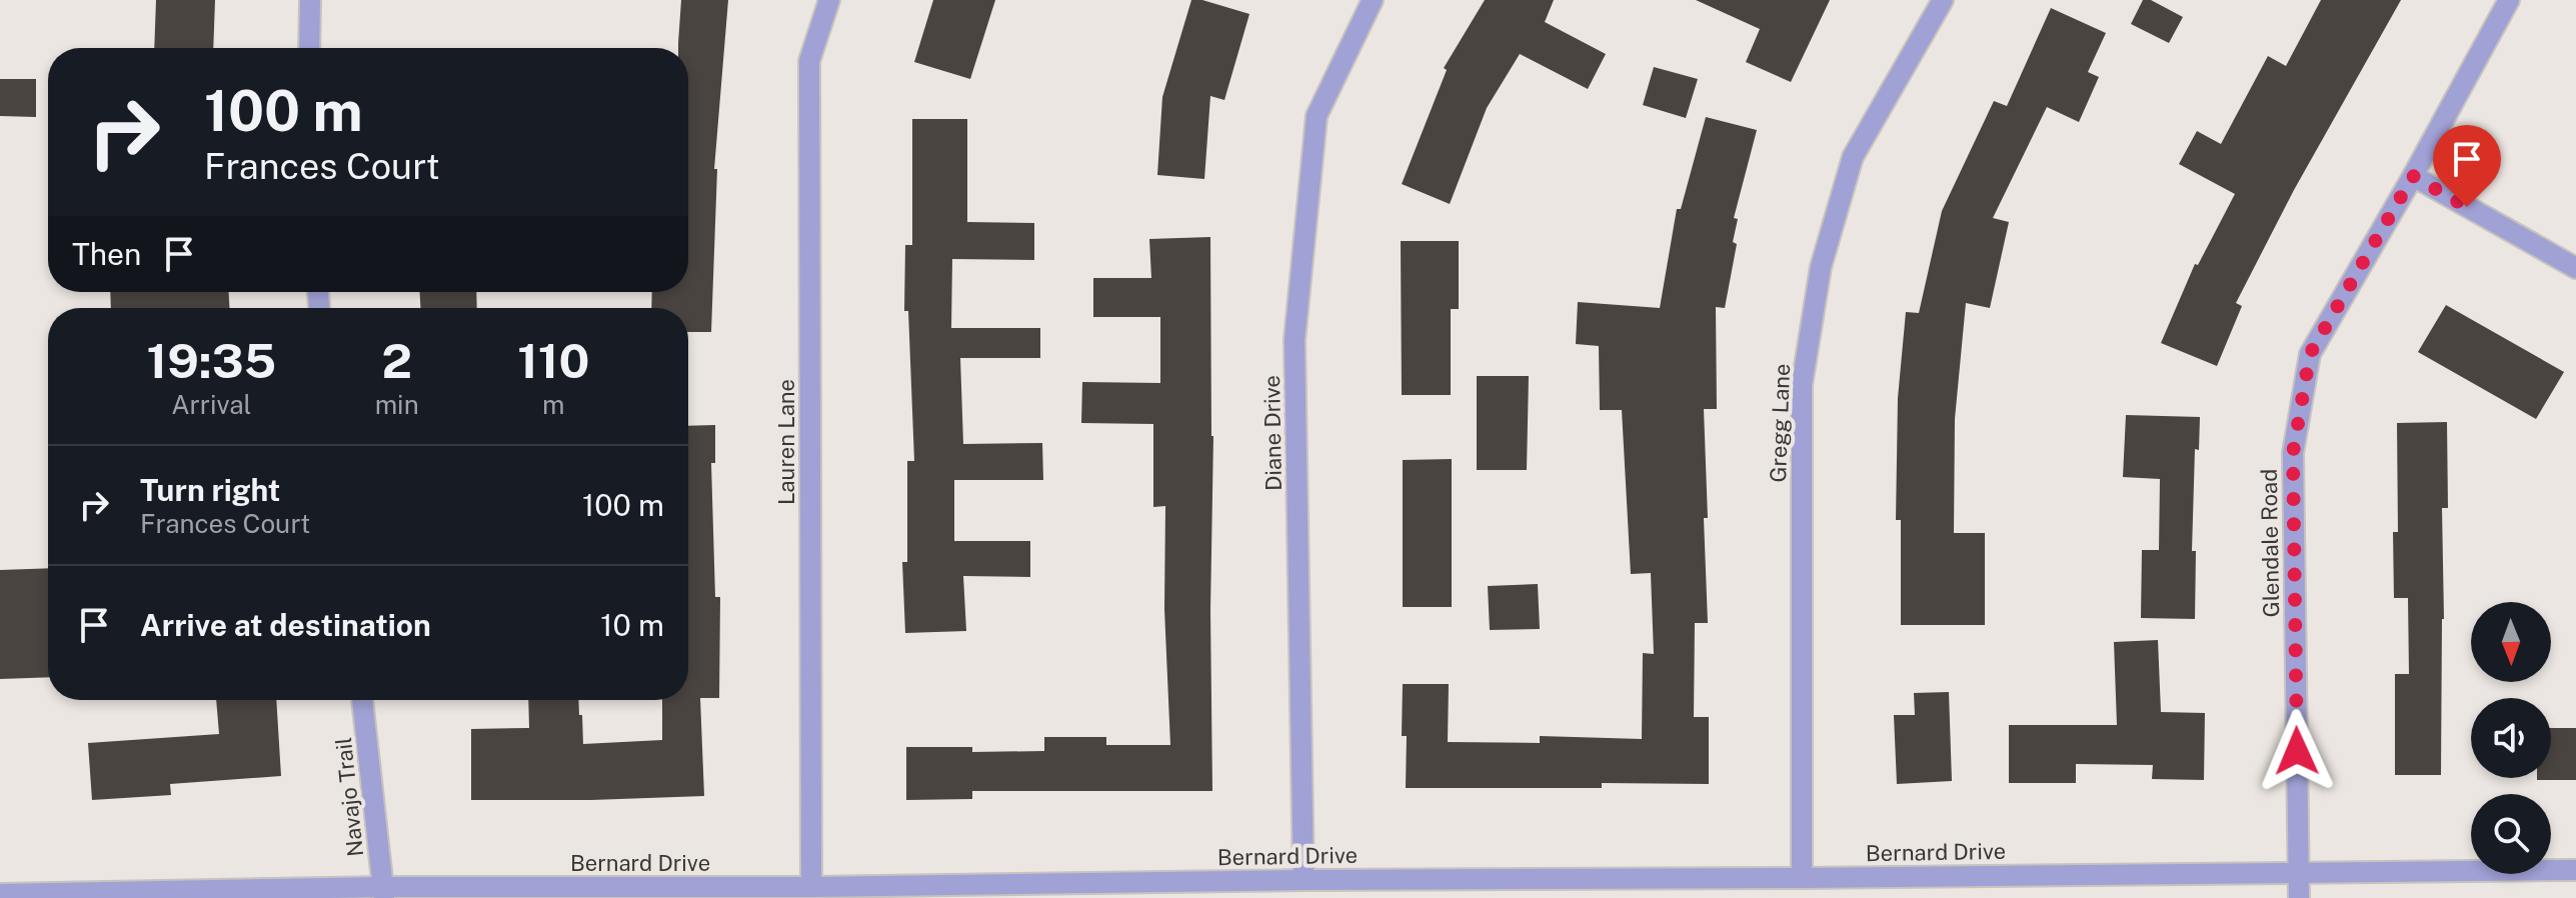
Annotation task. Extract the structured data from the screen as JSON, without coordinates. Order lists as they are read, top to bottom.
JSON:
{
  "streets": {
    "street": [
      "Gregg Lane",
      "Diane Drive",
      "Lauren Lane",
      "Glendale Road",
      "Navajo Trail",
      "Bernard Drive"
    ]
  },
  "crossings": [
    ["Gregg Lane", "Bernard Drive"],
    ["Diane Drive", "Bernard Drive"],
    ["Lauren Lane", "Bernard Drive"],
    ["Glendale Road", "Bernard Drive"],
    ["Navajo Trail", "Bernard Drive"]
  ],
  "north": "bottom",
  "page": {
    "turn": ["100 m", "Frances Court"],
    "then": "Then",
    "eta": [
      "19:35",
      "Arrival",
      "2",
      "min",
      "110",
      "m"
    ],
    "list": [
      {
        "name": "Turn right",
        "note": "Frances Court",
        "value": "100 m"
      },
      {
        "name": "Arrive at destination",
        "value": "10 m"
      }
    ]
  }
}
